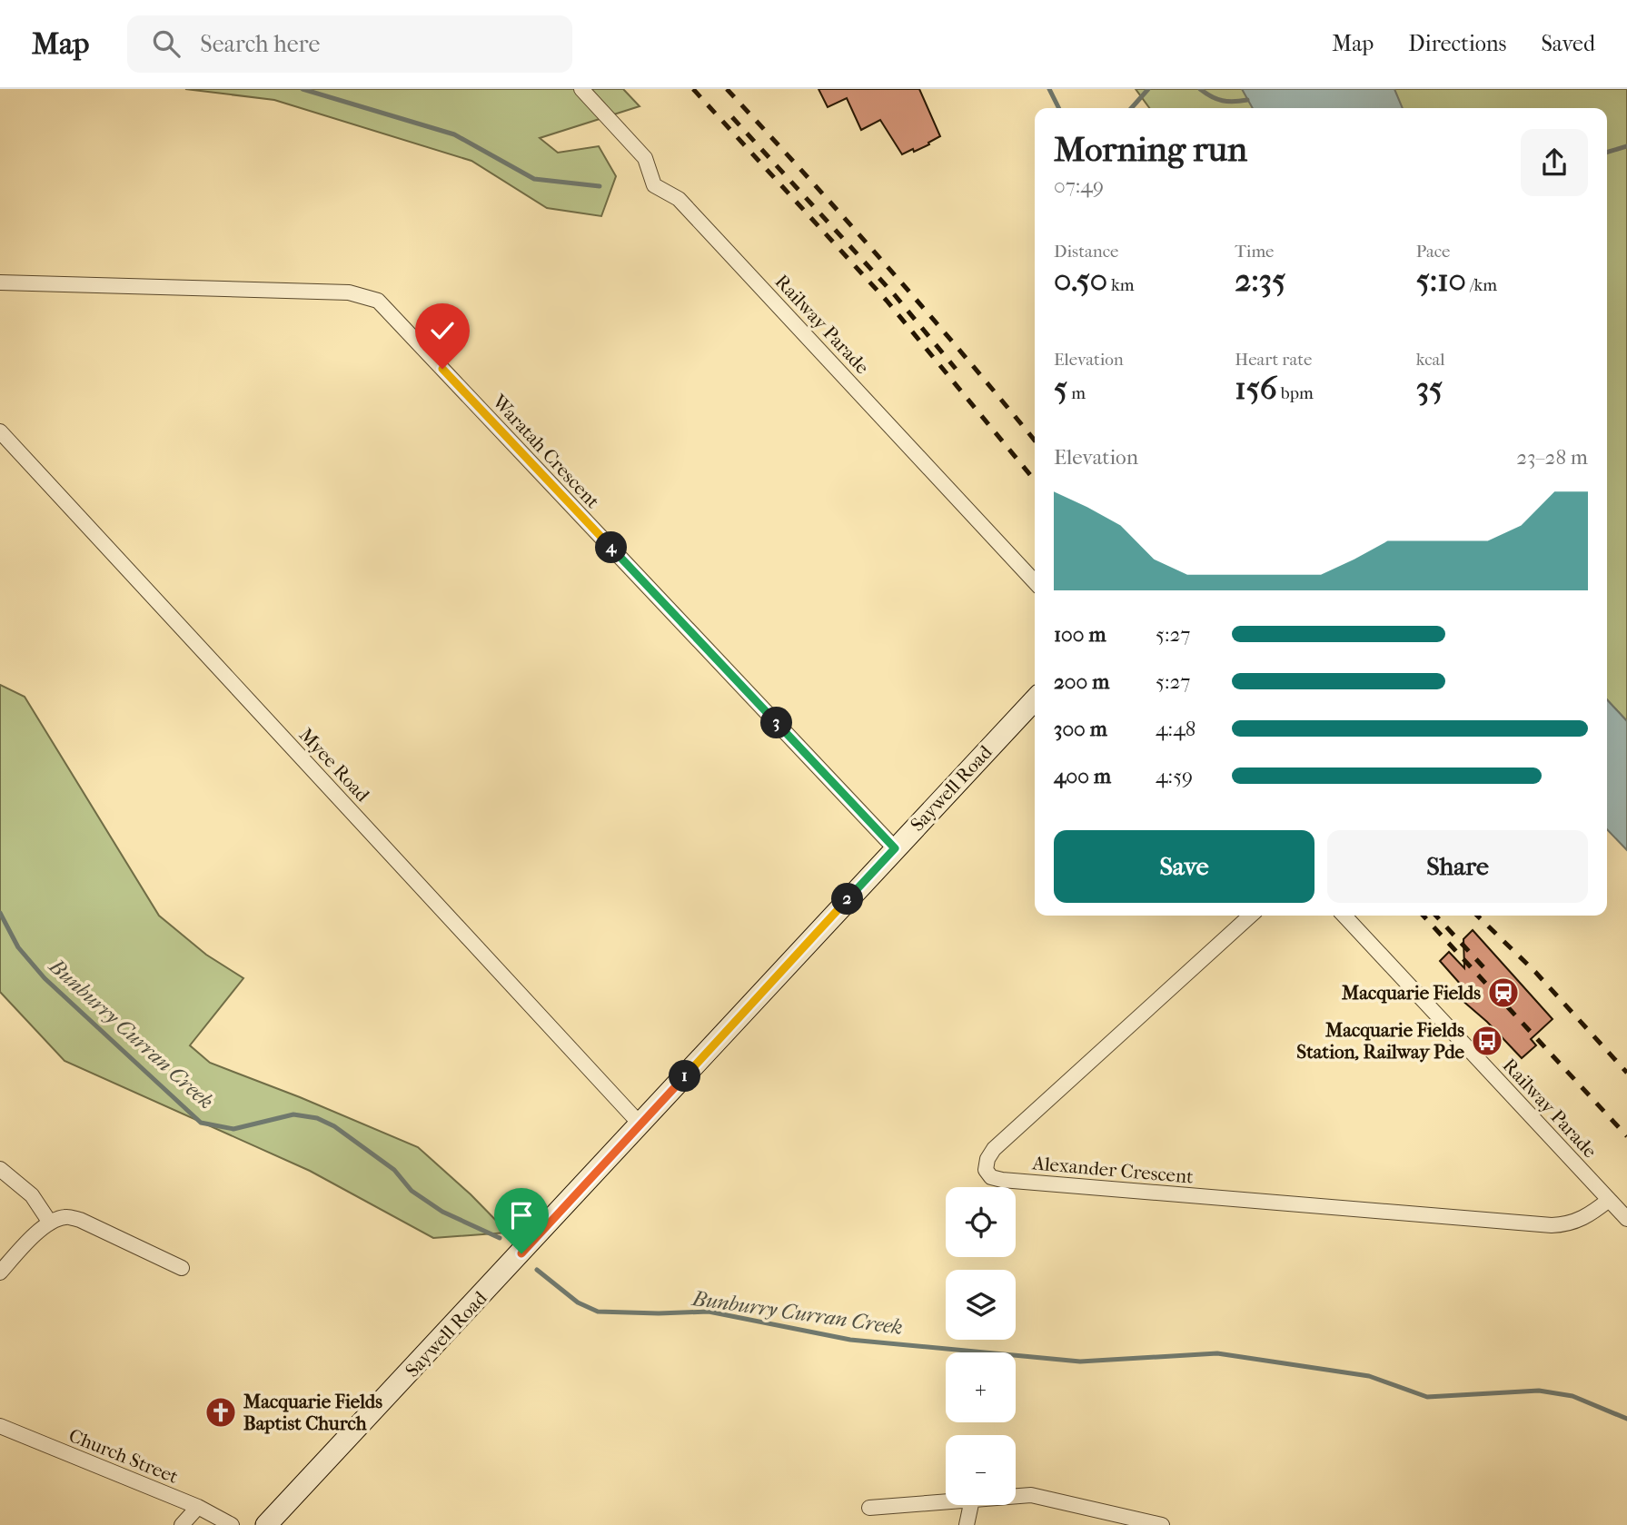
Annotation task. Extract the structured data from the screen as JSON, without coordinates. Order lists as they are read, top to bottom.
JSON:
{
  "streets": {
    "street": [
      "Railway Parade",
      "Waratah Crescent",
      "Myee Road",
      "Saywell Road",
      "Alexander Crescent",
      "Church Street"
    ]
  },
  "crossings": [
    ["Railway Parade", "Alexander Crescent"],
    ["Waratah Crescent", "Saywell Road"],
    ["Myee Road", "Saywell Road"]
  ],
  "water": ["Bunburry Curran Creek"],
  "places": {
    "station": ["Macquarie Fields"],
    "bus stop": ["Macquarie Fields Station, Railway Pde"],
    "church": ["Macquarie Fields Baptist Church"]
  },
  "page": {
    "header": "Map",
    "search": "Search here",
    "nav": ["Map", "Directions", "Saved"],
    "heading": ["Morning run", "07:49"],
    "stats": [
      ["Distance", "0.50 km"],
      ["Time", "2:35"],
      ["Pace", "5:10 /km"],
      ["Elevation", "5 m"],
      ["Heart rate", "156 bpm"],
      ["kcal", "35"]
    ],
    "chart": ["Elevation", "23–28 m"],
    "pins": [
      "4",
      "3",
      "2",
      "1"
    ],
    "list": [
      {
        "name": "100 m",
        "note": "5:27"
      },
      {
        "name": "200 m",
        "note": "5:27"
      },
      {
        "name": "300 m",
        "note": "4:48"
      },
      {
        "name": "400 m",
        "note": "4:59"
      }
    ],
    "buttons": ["Save", "Share"],
    "map_buttons": ["+", "−"]
  }
}
